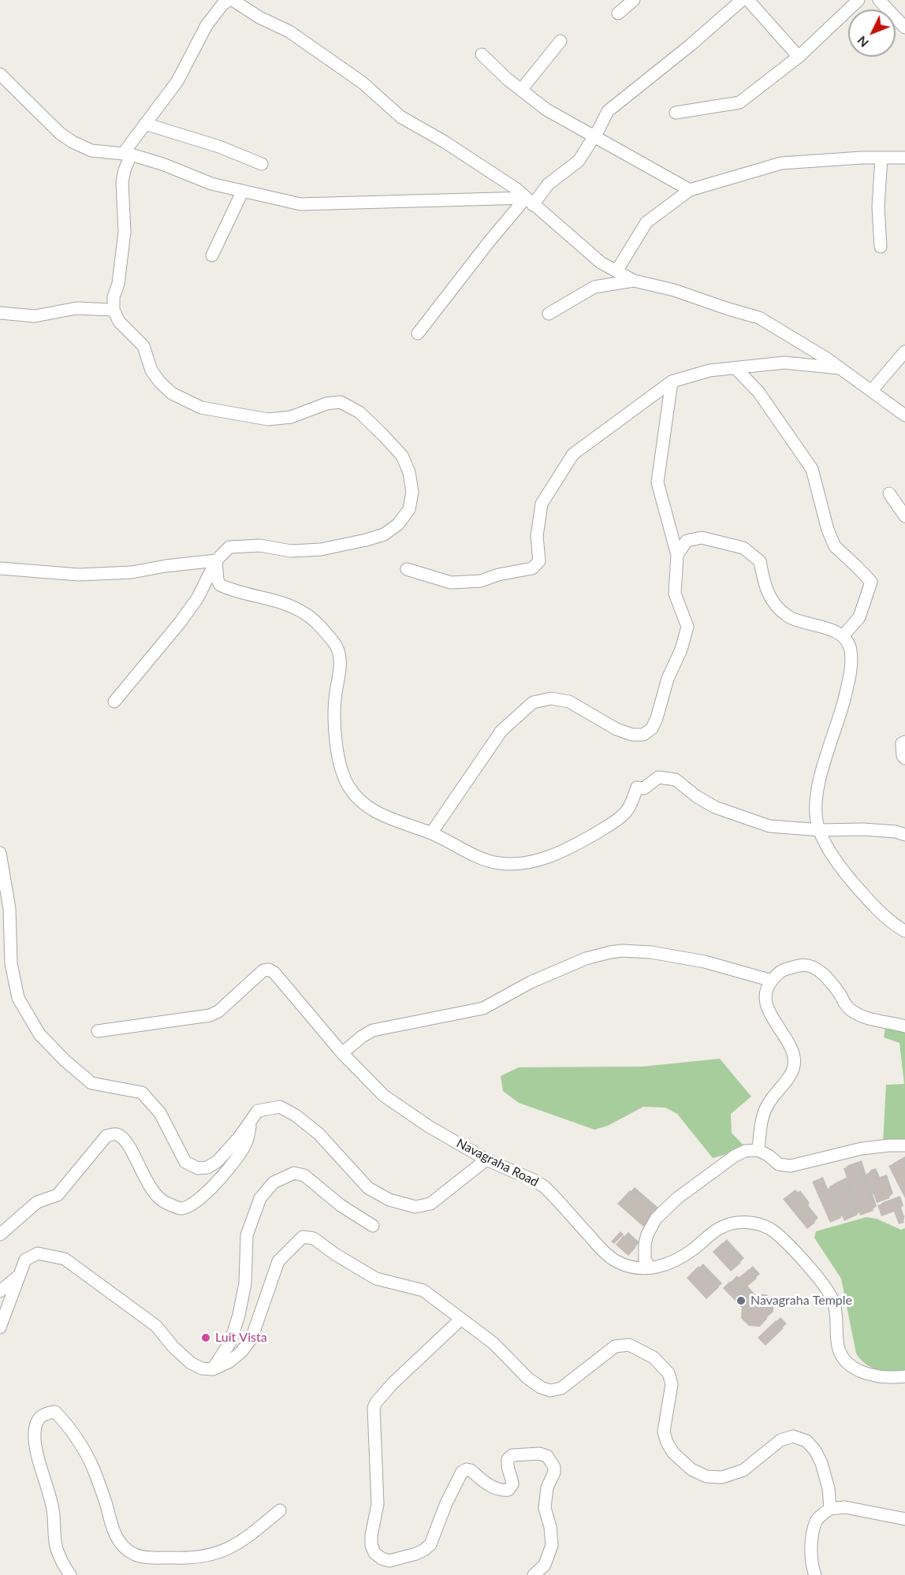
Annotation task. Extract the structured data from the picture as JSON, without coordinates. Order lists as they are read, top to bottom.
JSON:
{
  "streets": {
    "street": ["Navagraha Road"]
  },
  "places": ["Navagraha Temple", "Luit Vista"],
  "north": "bottom left"
}
